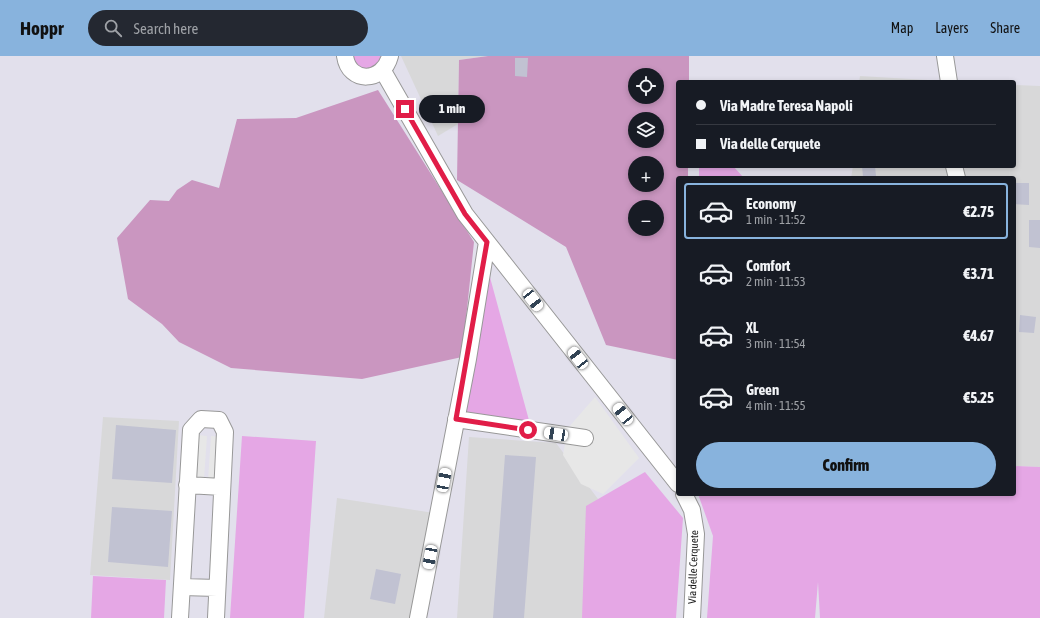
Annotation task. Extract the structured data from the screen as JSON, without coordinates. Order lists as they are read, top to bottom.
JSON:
{
  "streets": {
    "street": ["Via delle Cerquete"]
  },
  "page": {
    "header": "Hoppr",
    "search": "Search here",
    "nav": ["Map", "Layers", "Share"],
    "map_buttons": ["+", "−"],
    "banner": ["Via Madre Teresa Napoli", "Via delle Cerquete"],
    "bubble": "1 min",
    "list": [
      {
        "name": "Economy",
        "note": "1 min · 11:52",
        "value": "€2.75"
      },
      {
        "name": "Comfort",
        "note": "2 min · 11:53",
        "value": "€3.71"
      },
      {
        "name": "XL",
        "note": "3 min · 11:54",
        "value": "€4.67"
      },
      {
        "name": "Green",
        "note": "4 min · 11:55",
        "value": "€5.25"
      }
    ],
    "buttons": "Confirm"
  }
}
